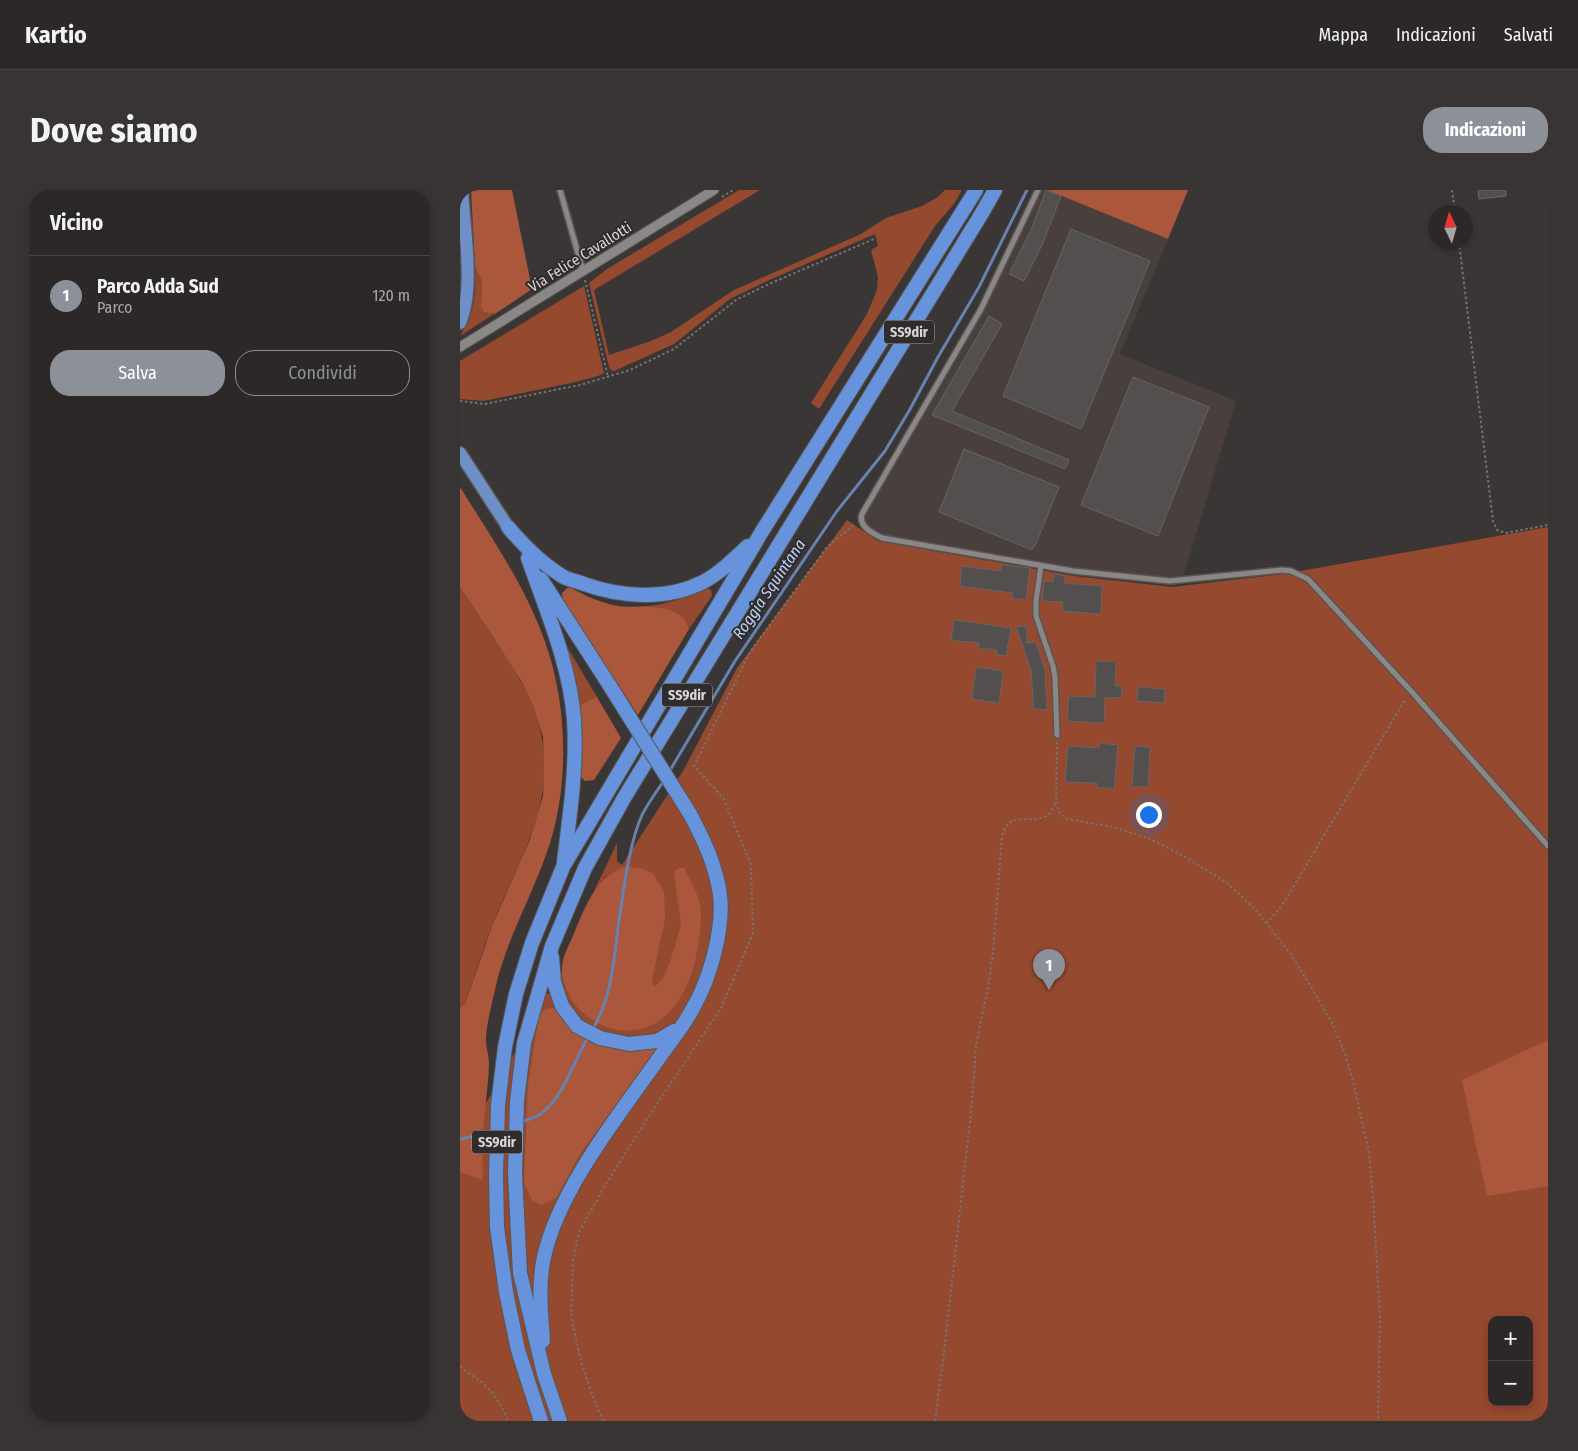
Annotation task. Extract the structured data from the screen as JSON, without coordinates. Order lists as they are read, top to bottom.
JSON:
{
  "streets": {
    "highway": ["SS9dir"],
    "street": ["Via Felice Cavallotti"]
  },
  "water": ["Roggia Squintana"],
  "north": "top",
  "page": {
    "header": "Kartio",
    "nav": ["Mappa", "Indicazioni", "Salvati"],
    "buttons": [
      "Indicazioni",
      ["Salva", "Condividi"]
    ],
    "title": "Dove siamo",
    "heading": "Vicino",
    "list": [
      {
        "mark": "1",
        "name": "Parco Adda Sud",
        "note": "Parco",
        "value": "120 m"
      }
    ],
    "pins": "1",
    "map_buttons": ["+", "−"]
  }
}
